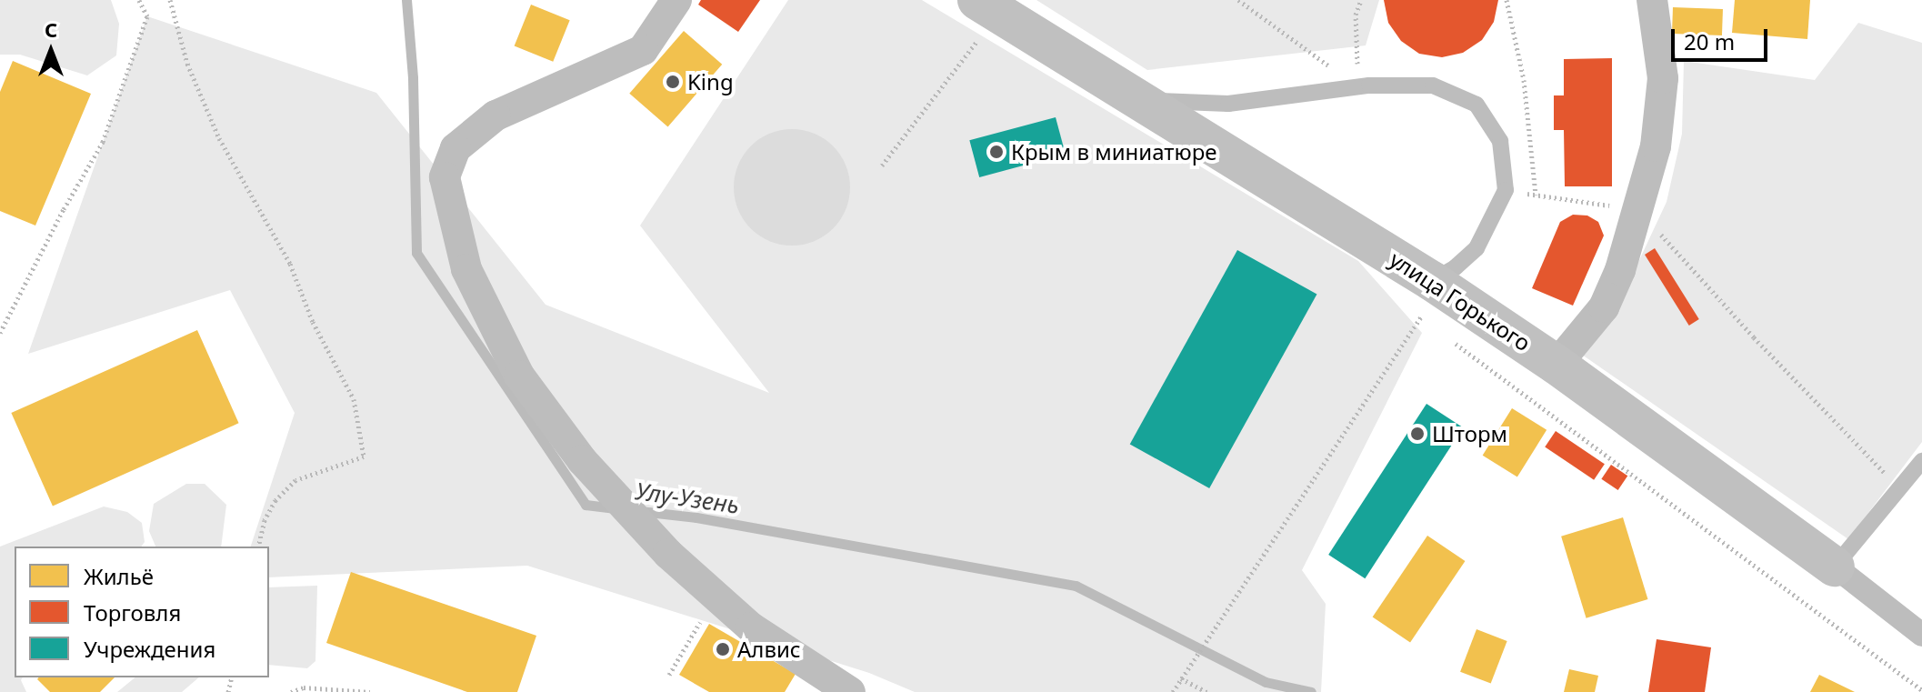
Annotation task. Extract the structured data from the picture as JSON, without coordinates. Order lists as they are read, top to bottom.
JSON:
{
  "streets": {
    "main road": ["улица Горького"]
  },
  "water": ["Улу-Узень"],
  "places": [
    "King",
    "Крым в миниатюре",
    "Шторм",
    "Алвис"
  ],
  "legend": ["Жильё", "Торговля", "Учреждения"],
  "scale_bar": "20 m",
  "north": "top"
}
